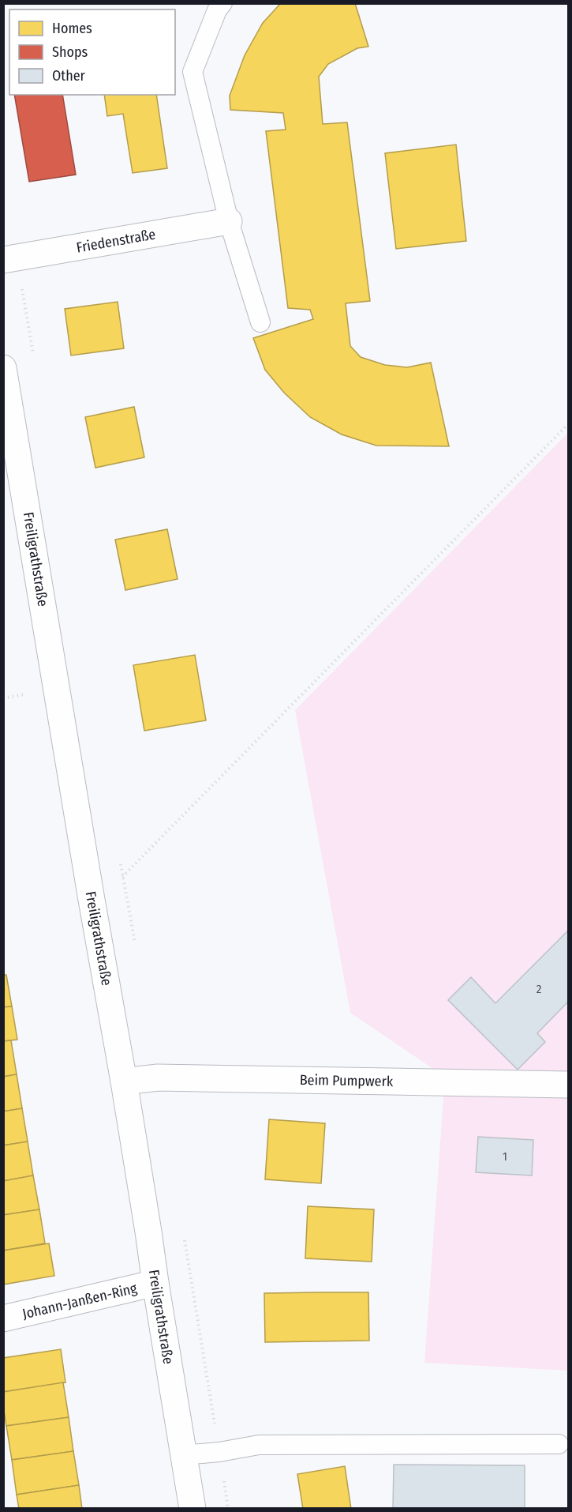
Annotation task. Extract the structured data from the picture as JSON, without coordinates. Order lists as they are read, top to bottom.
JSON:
{
  "streets": {
    "street": [
      "Friedenstraße",
      "Freiligrathstraße",
      "Beim Pumpwerk",
      "Johann-Janßen-Ring"
    ]
  },
  "crossings": [
    ["Freiligrathstraße", "Beim Pumpwerk"],
    ["Freiligrathstraße", "Johann-Janßen-Ring"]
  ],
  "house_numbers": ["2", "1"],
  "legend": ["Homes", "Shops", "Other"]
}
